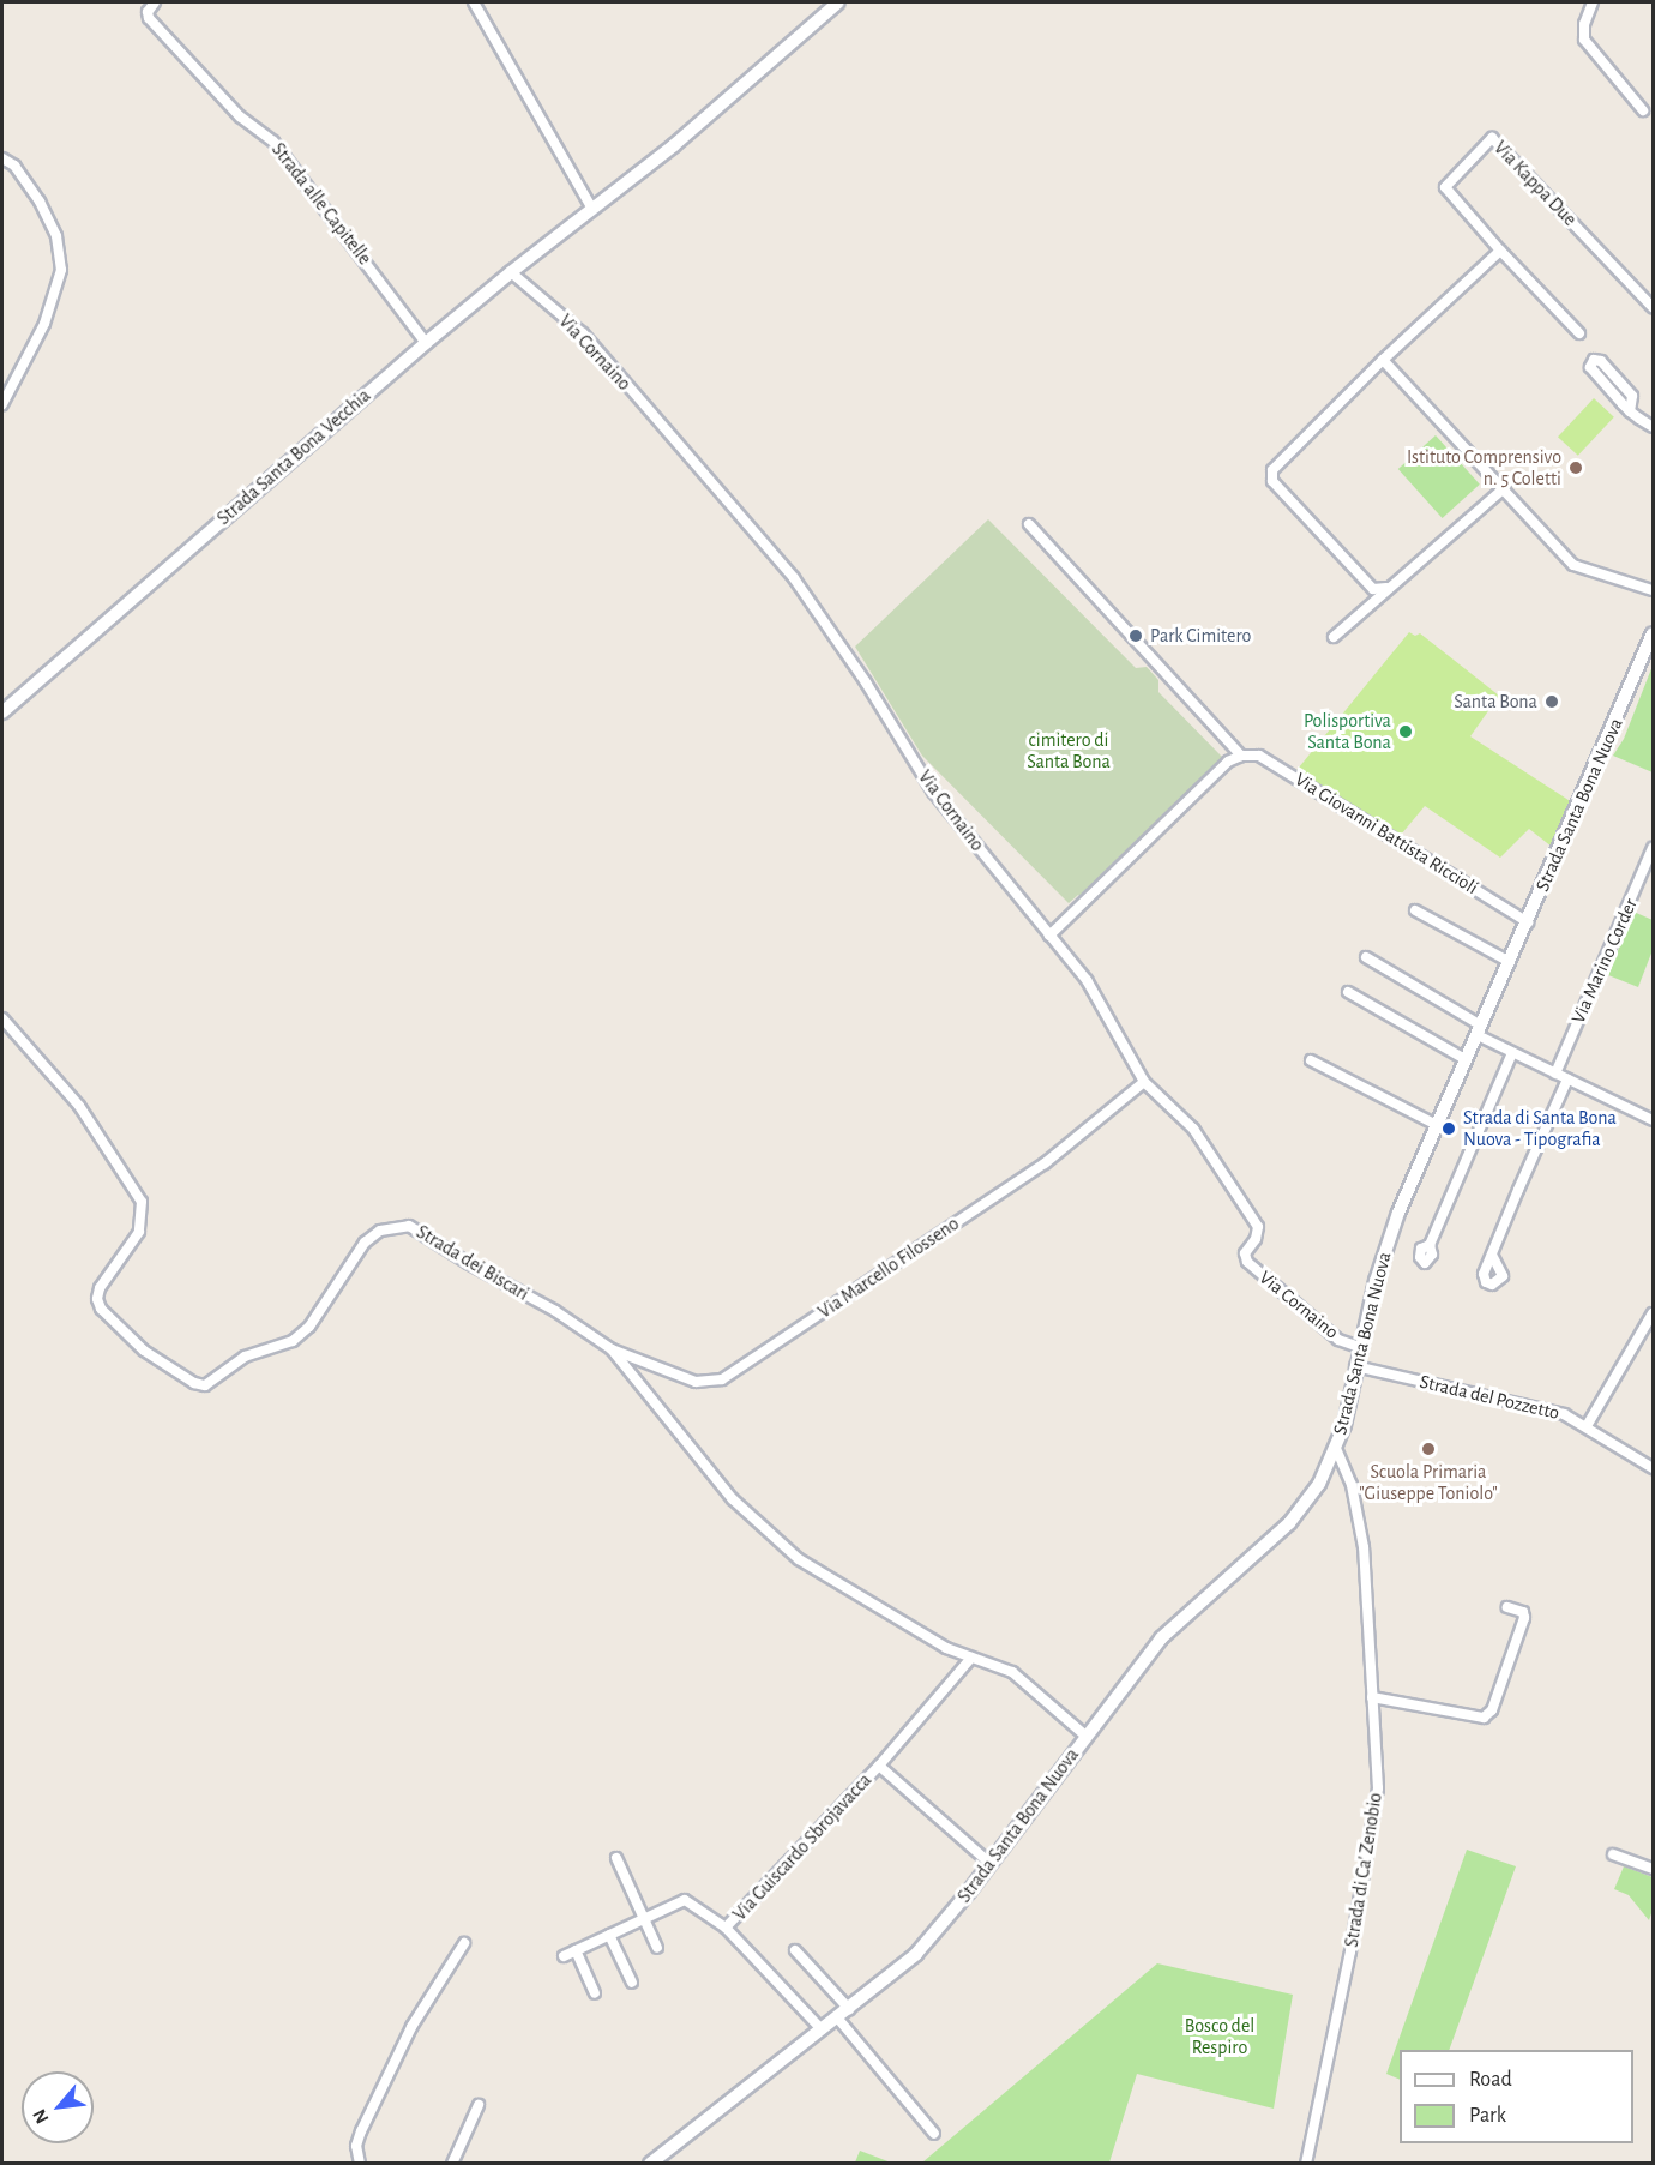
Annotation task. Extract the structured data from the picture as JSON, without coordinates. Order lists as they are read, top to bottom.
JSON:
{
  "streets": {
    "street": [
      "Via Kappa Due",
      "Strada alle Capitelle",
      "Via Cornaino",
      "Strada Santa Bona Vecchia",
      "Strada Santa Bona Nuova",
      "Via Giovanni Battista Riccioli",
      "Via Marino Corder",
      "Strada dei Biscari",
      "Via Marcello Filosseno",
      "Strada del Pozzetto",
      "Via Guiscardo Sbrojavacca",
      "Strada di Ca' Zenobio"
    ]
  },
  "crossings": [
    ["Strada alle Capitelle", "Strada Santa Bona Vecchia"],
    ["Via Cornaino", "Strada Santa Bona Vecchia"],
    ["Via Cornaino", "Strada Santa Bona Nuova"],
    ["Via Cornaino", "Via Marcello Filosseno"],
    ["Strada Santa Bona Nuova", "Via Giovanni Battista Riccioli"],
    ["Strada Santa Bona Nuova", "Strada dei Biscari"],
    ["Strada Santa Bona Nuova", "Strada del Pozzetto"],
    ["Strada Santa Bona Nuova", "Via Guiscardo Sbrojavacca"],
    ["Strada Santa Bona Nuova", "Strada di Ca' Zenobio"],
    ["Strada dei Biscari", "Via Marcello Filosseno"],
    ["Strada dei Biscari", "Via Guiscardo Sbrojavacca"]
  ],
  "parks": ["cimitero di Santa Bona", "Bosco del Respiro"],
  "places": [
    "Istituto Comprensivo n. 5 Coletti",
    "Park Cimitero",
    "Santa Bona",
    "Polisportiva Santa Bona",
    "Strada di Santa Bona Nuova - Tipografia",
    "Scuola Primaria \"Giuseppe Toniolo\""
  ],
  "legend": ["Road", "Park"],
  "north": "bottom left"
}
